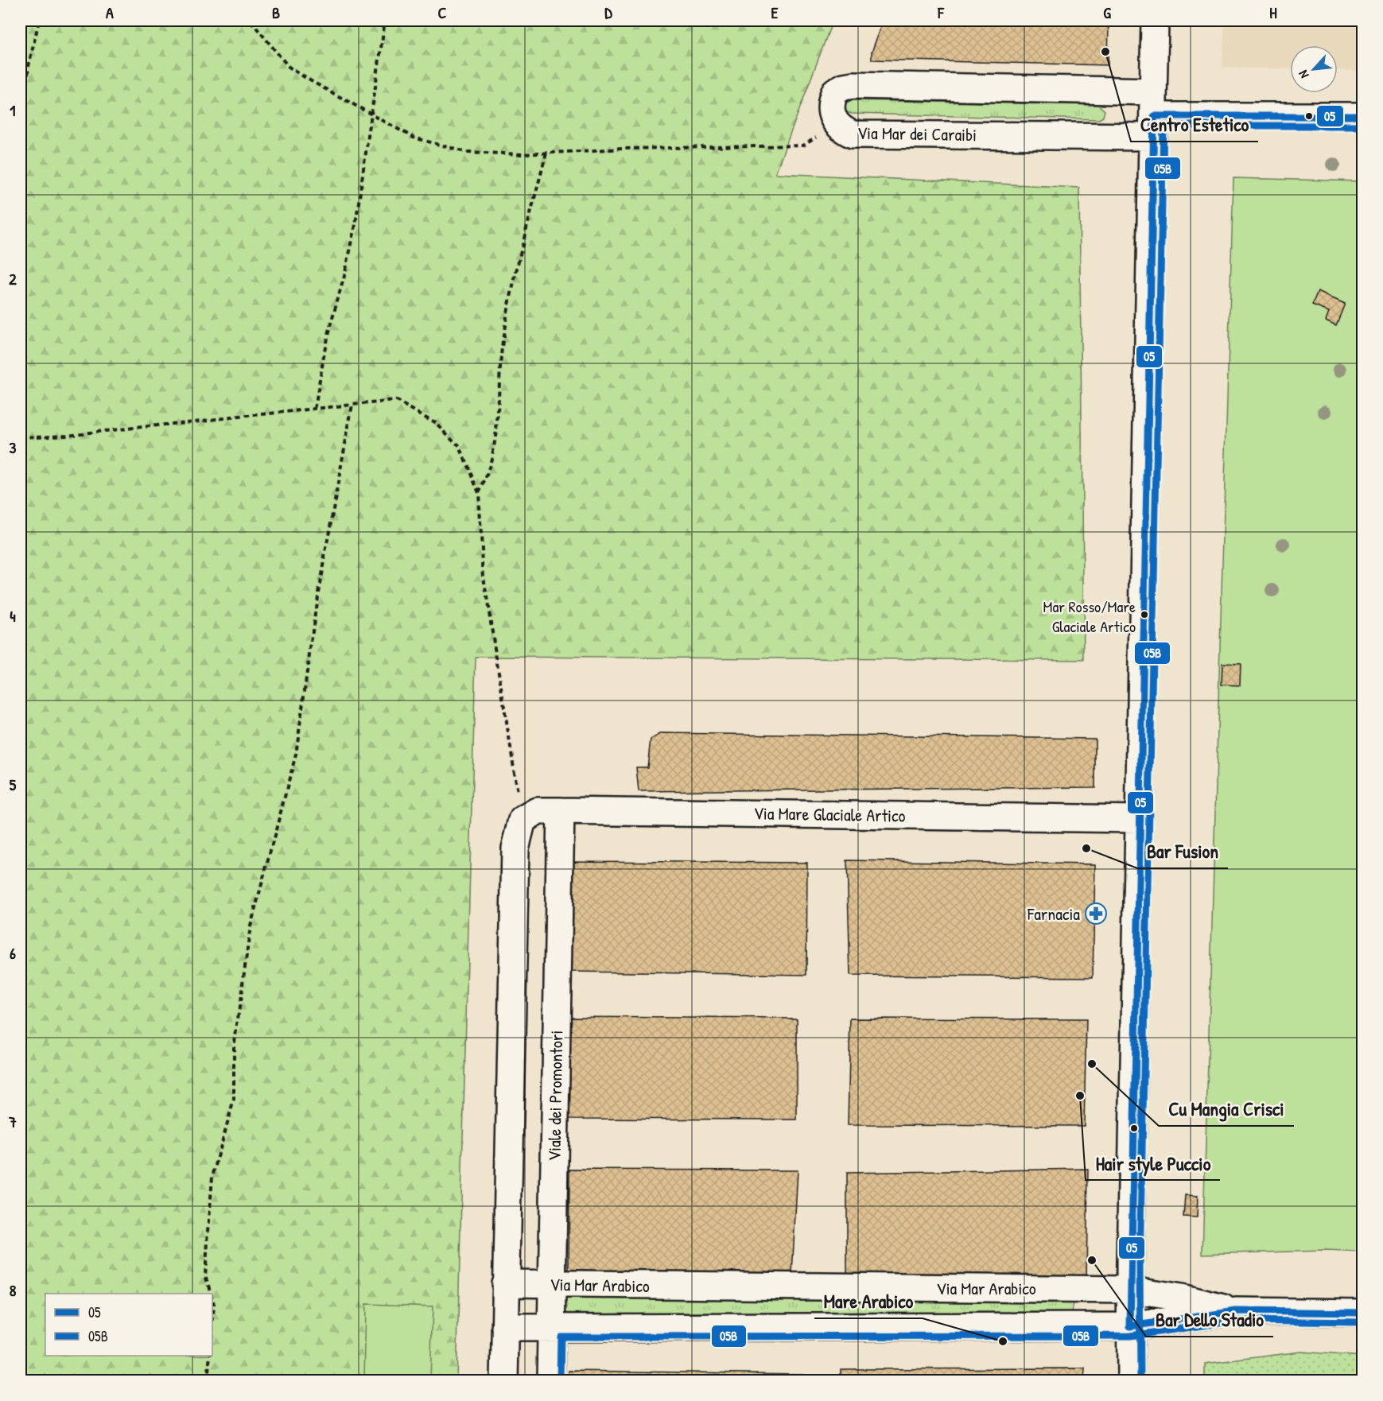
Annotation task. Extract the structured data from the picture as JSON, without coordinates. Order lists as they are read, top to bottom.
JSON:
{
  "streets": {
    "street": [
      "Via Mar dei Caraibi",
      "Via Mare Glaciale Artico",
      "Viale dei Promontori",
      "Via Mar Arabico"
    ]
  },
  "crossings": [
    ["Via Mare Glaciale Artico", "Viale dei Promontori"],
    ["Viale dei Promontori", "Via Mar Arabico"]
  ],
  "places": {
    "other": [
      "Centro Estetico",
      "Mar Rosso/Mare Glaciale Artico",
      "Bar Fusion",
      "Cu Mangia Crisci",
      "Hair style Puccio",
      "Bar Dello Stadio",
      "Mare Arabico"
    ],
    "pharmacy": ["Farnacia"]
  },
  "lines": ["transit line 05", "transit line 05B"],
  "legend": ["05", "05B"],
  "north": "bottom left",
  "grid": {
    "columns": [
      "A",
      "B",
      "C",
      "D",
      "E",
      "F",
      "G",
      "H"
    ],
    "rows": [
      "1",
      "2",
      "3",
      "4",
      "5",
      "6",
      "7",
      "8"
    ]
  }
}
